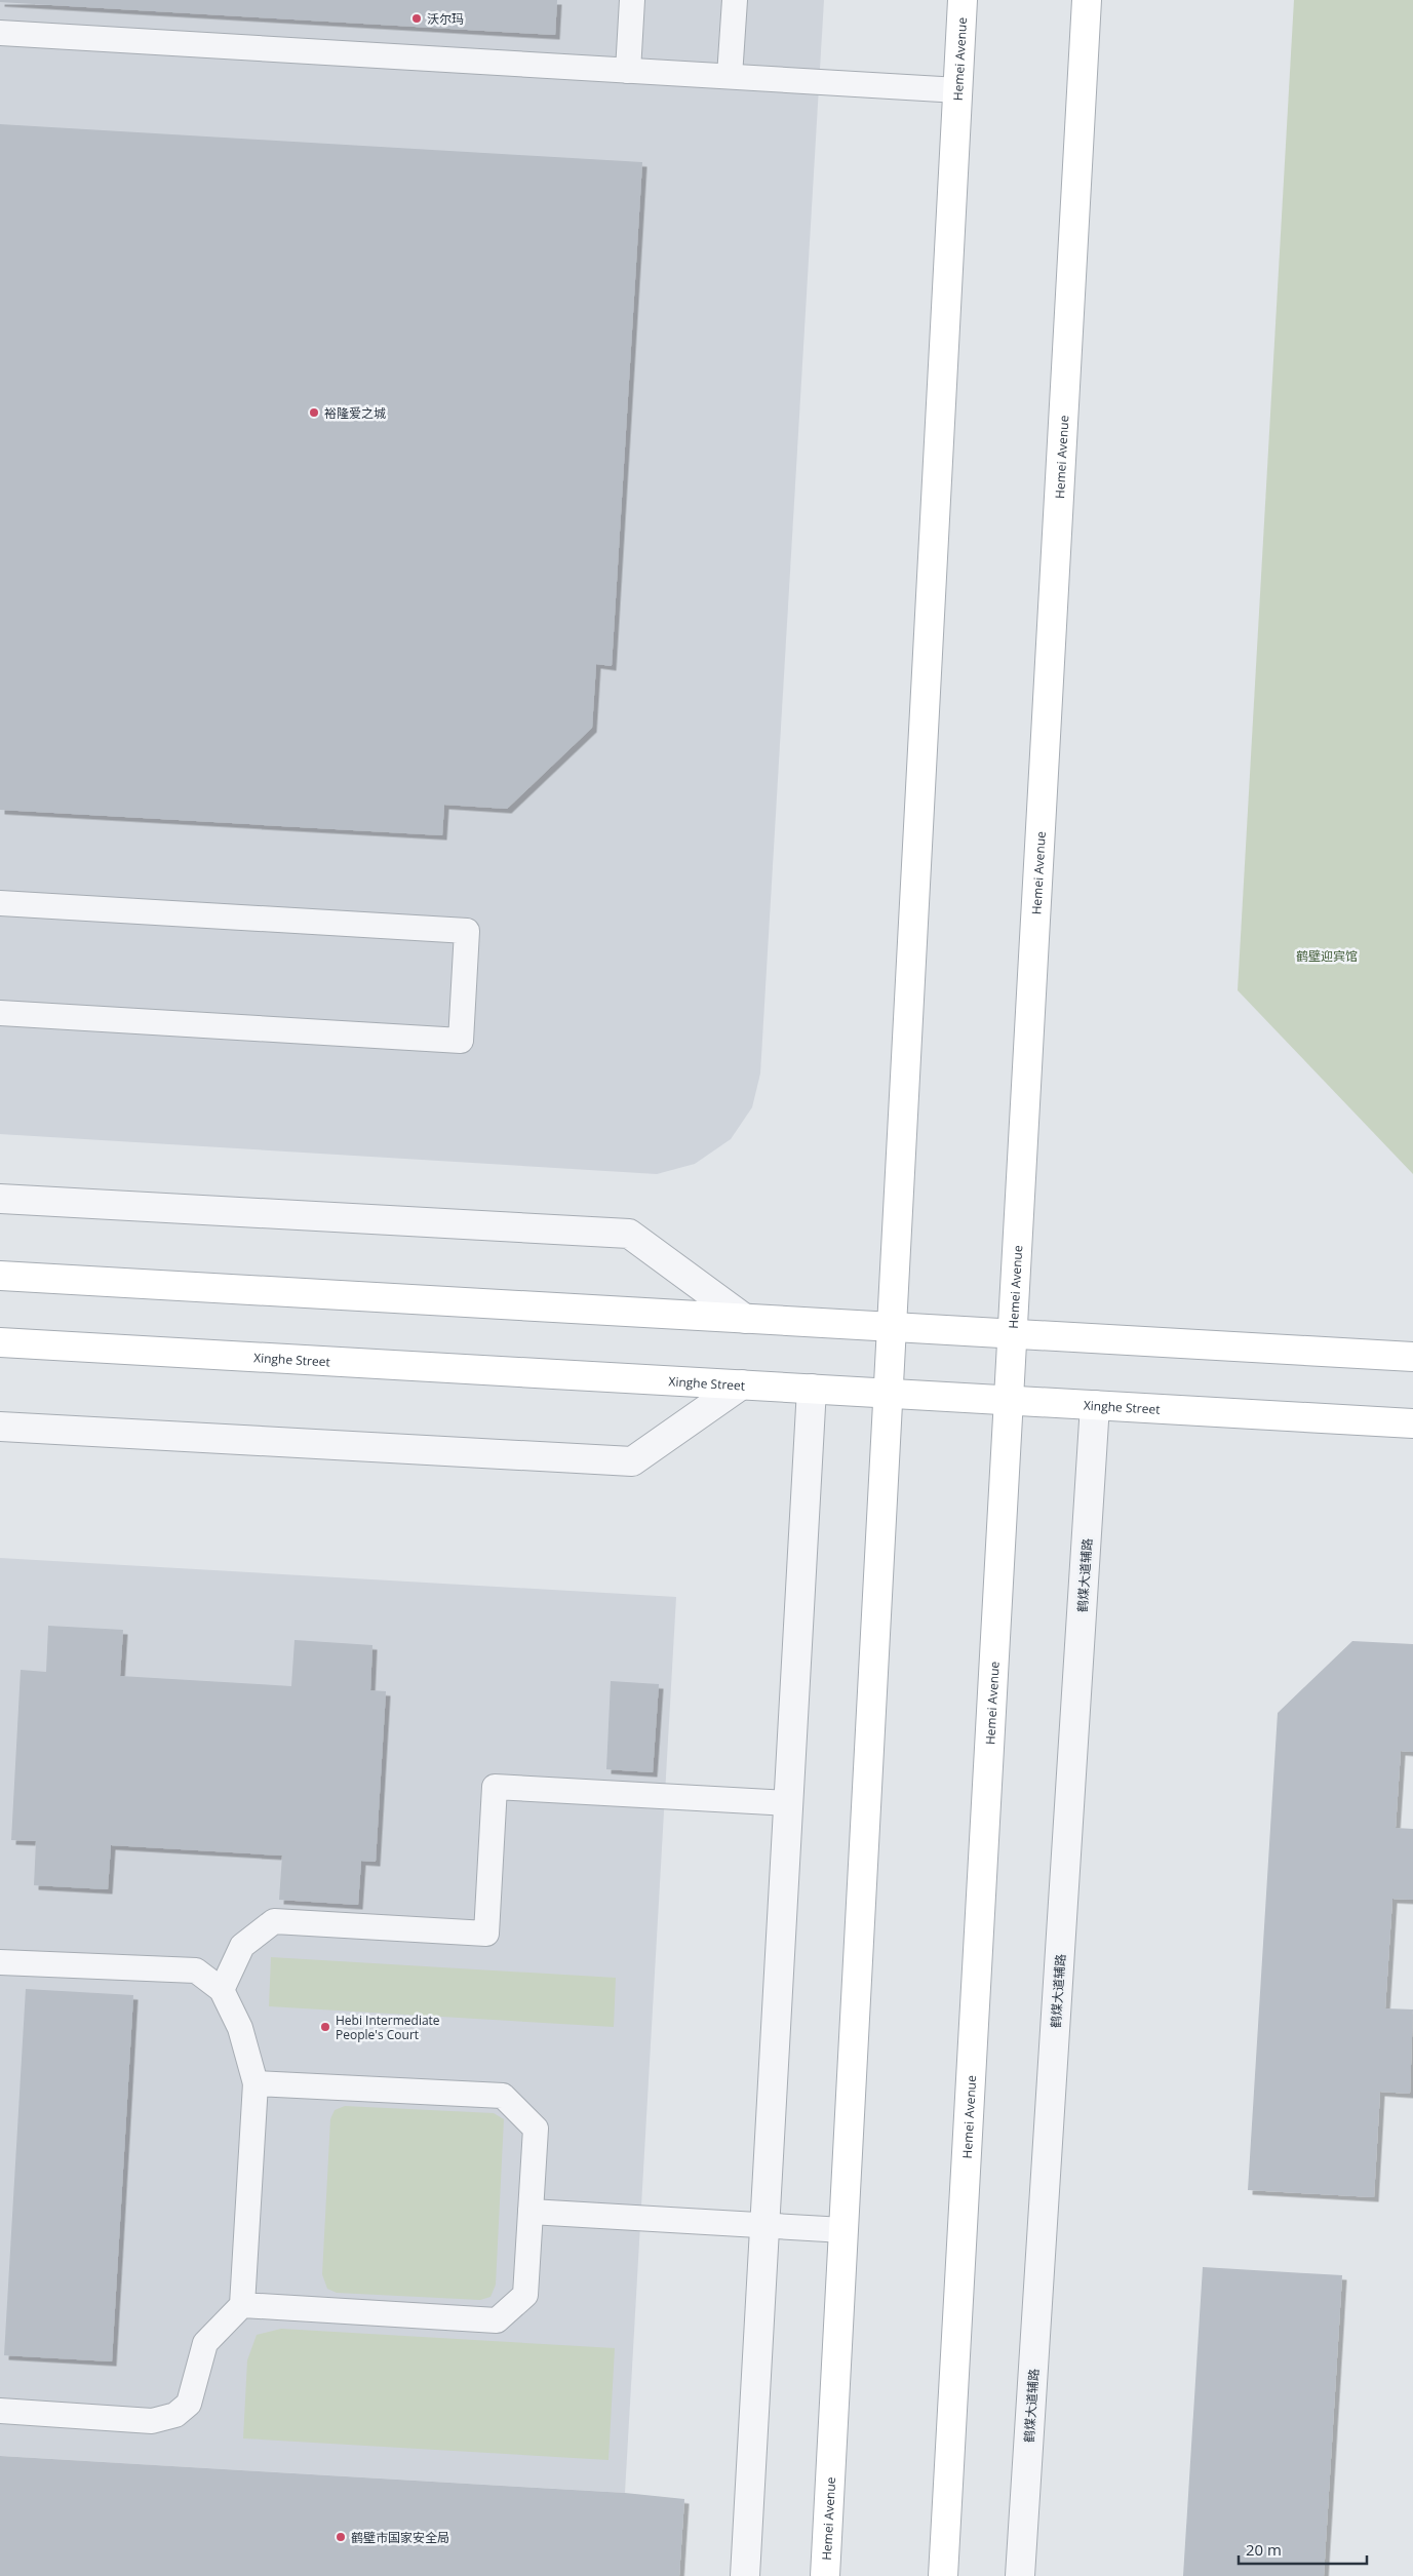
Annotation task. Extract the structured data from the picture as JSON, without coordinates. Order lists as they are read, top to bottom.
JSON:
{
  "streets": {
    "main road": ["Hemei Avenue", "Xinghe Street"],
    "street": ["鹤煤大道辅路"]
  },
  "crossings": [
    ["Hemei Avenue", "Xinghe Street"],
    ["Xinghe Street", "鹤煤大道辅路"]
  ],
  "parks": ["鹤壁迎宾馆"],
  "places": [
    "沃尔玛",
    "裕隆爱之城",
    "Hebi Intermediate People's Court",
    "鹤壁市国家安全局"
  ],
  "scale_bar": "20 m"
}
